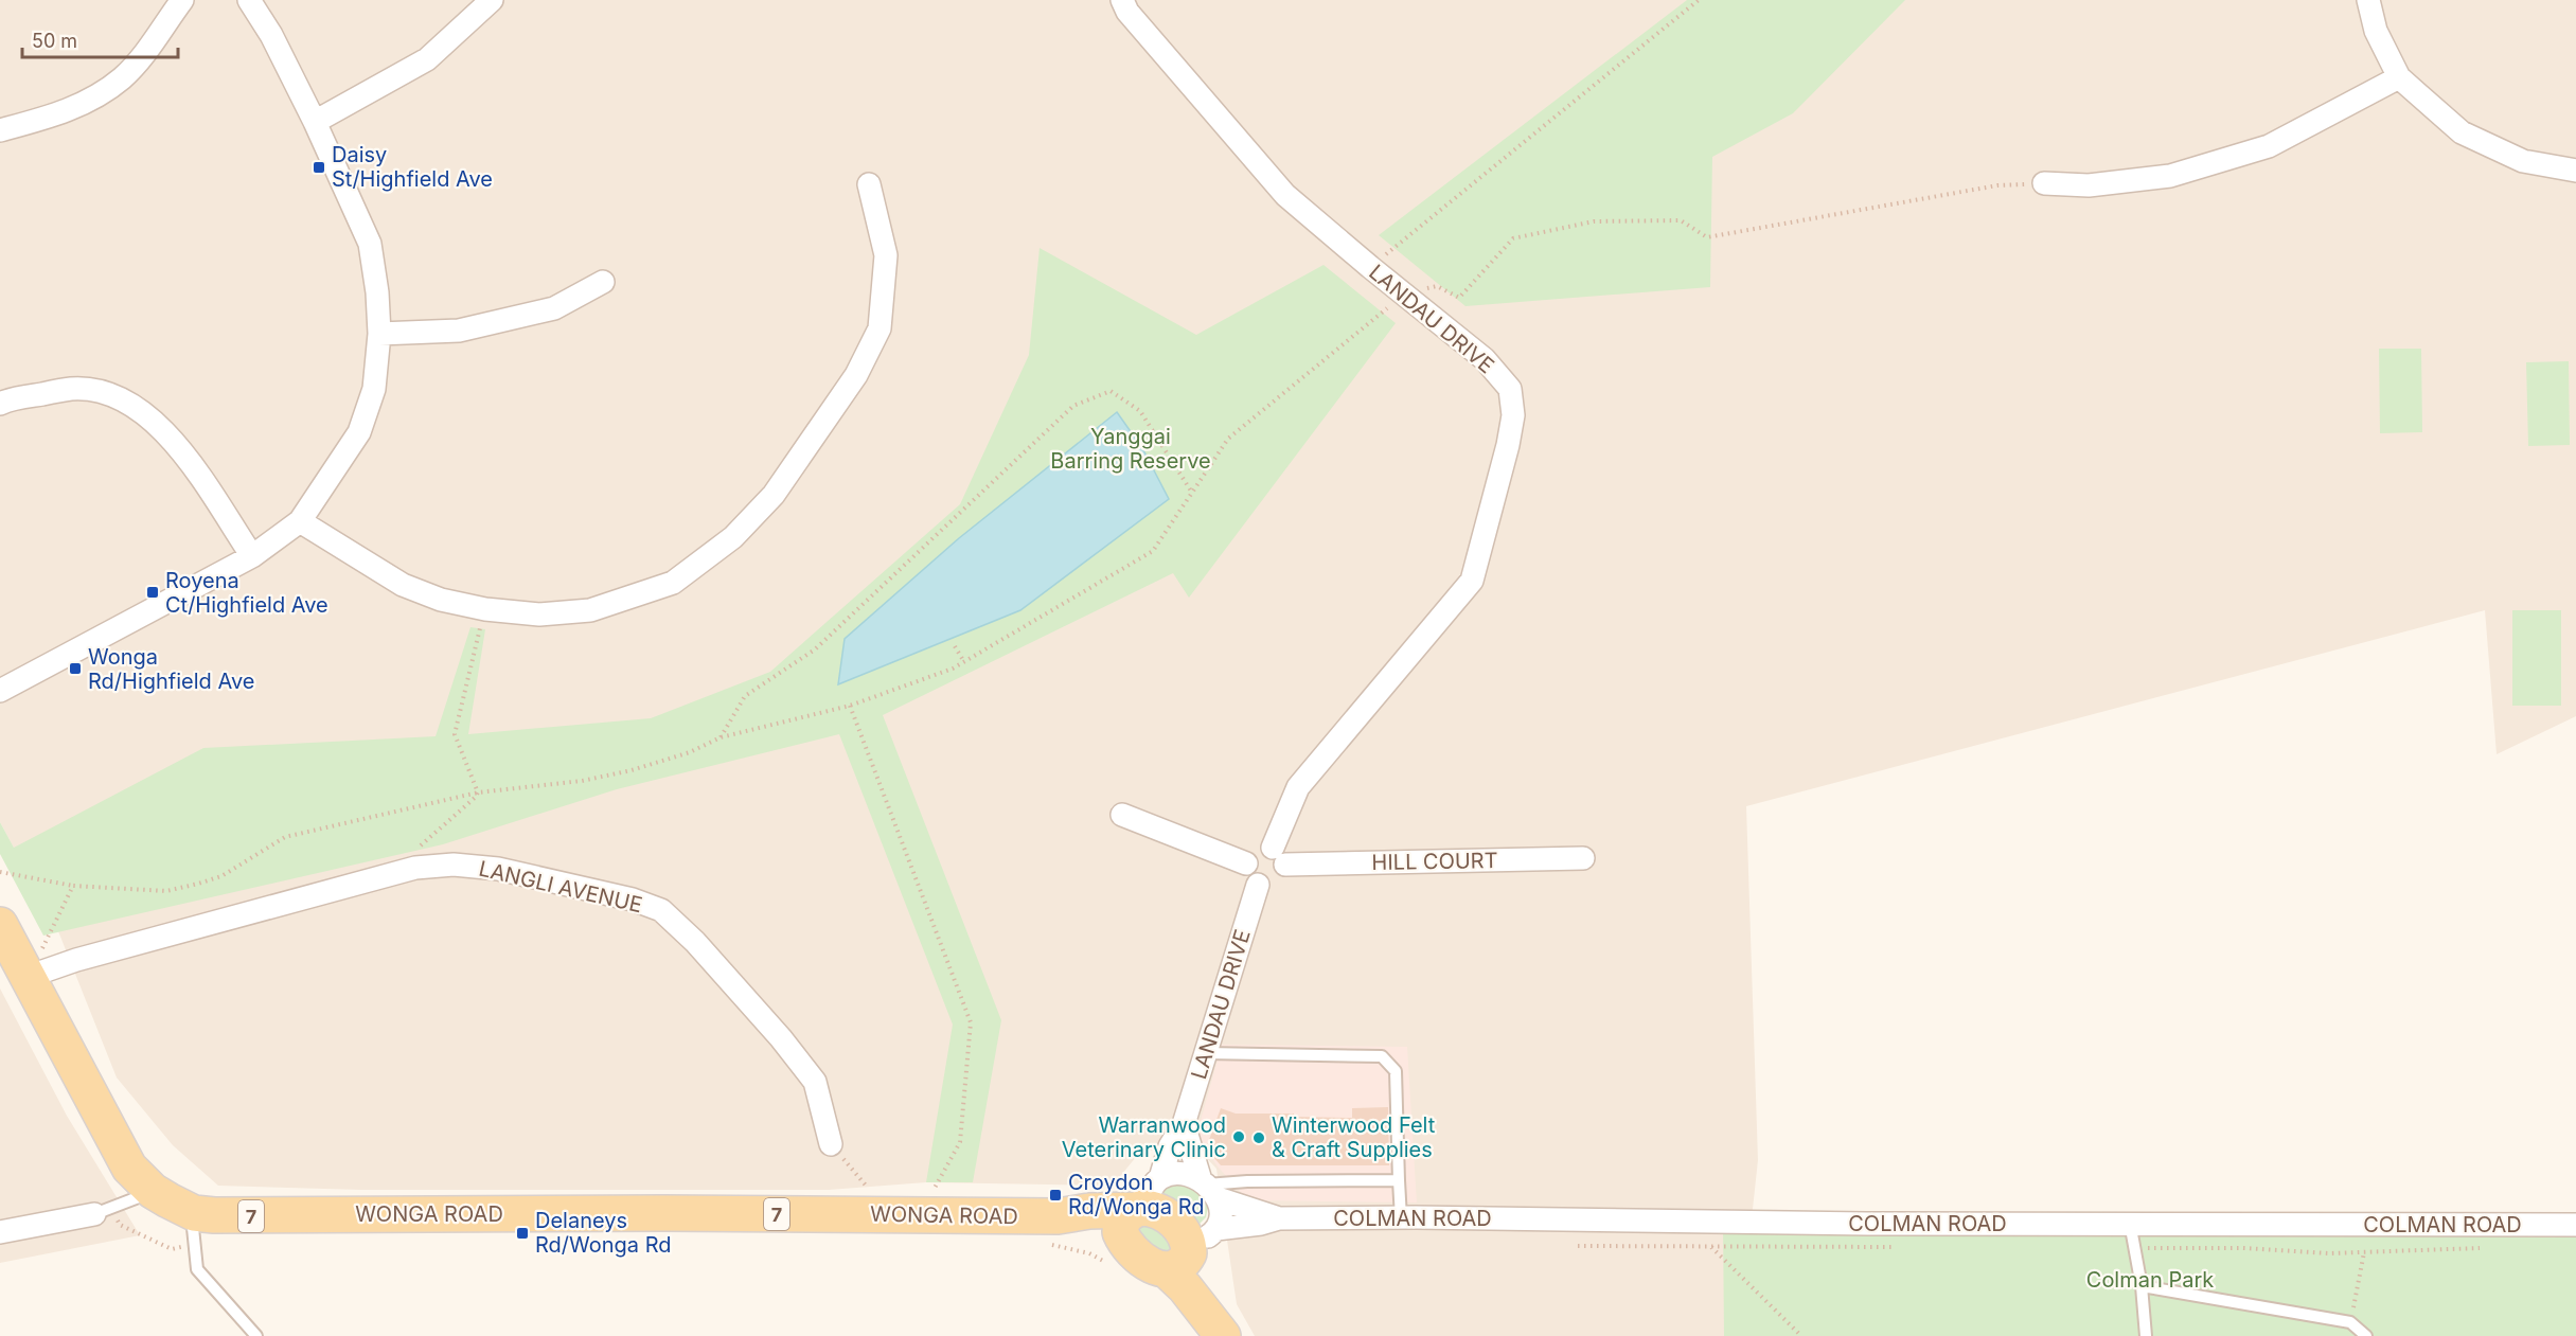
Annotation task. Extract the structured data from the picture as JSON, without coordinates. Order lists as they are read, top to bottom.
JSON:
{
  "streets": {
    "main road": ["WONGA ROAD", "7"],
    "street": [
      "LANDAU DRIVE",
      "HILL COURT",
      "LANGLI AVENUE",
      "COLMAN ROAD"
    ]
  },
  "crossings": [
    ["LANDAU DRIVE", "HILL COURT"],
    ["LANDAU DRIVE", "WONGA ROAD"],
    ["LANDAU DRIVE", "7"],
    ["LANDAU DRIVE", "COLMAN ROAD"],
    ["LANGLI AVENUE", "WONGA ROAD"],
    ["WONGA ROAD", "7"],
    ["7", "COLMAN ROAD"]
  ],
  "parks": ["Yanggai Barring Reserve", "Colman Park"],
  "places": {
    "transit": [
      "Daisy St/Highfield Ave",
      "Royena Ct/Highfield Ave",
      "Wonga Rd/Highfield Ave",
      "Croydon Rd/Wonga Rd",
      "Delaneys Rd/Wonga Rd"
    ],
    "other": ["Warranwood Veterinary Clinic", "Winterwood Felt & Craft Supplies"]
  },
  "scale_bar": "50 m"
}
